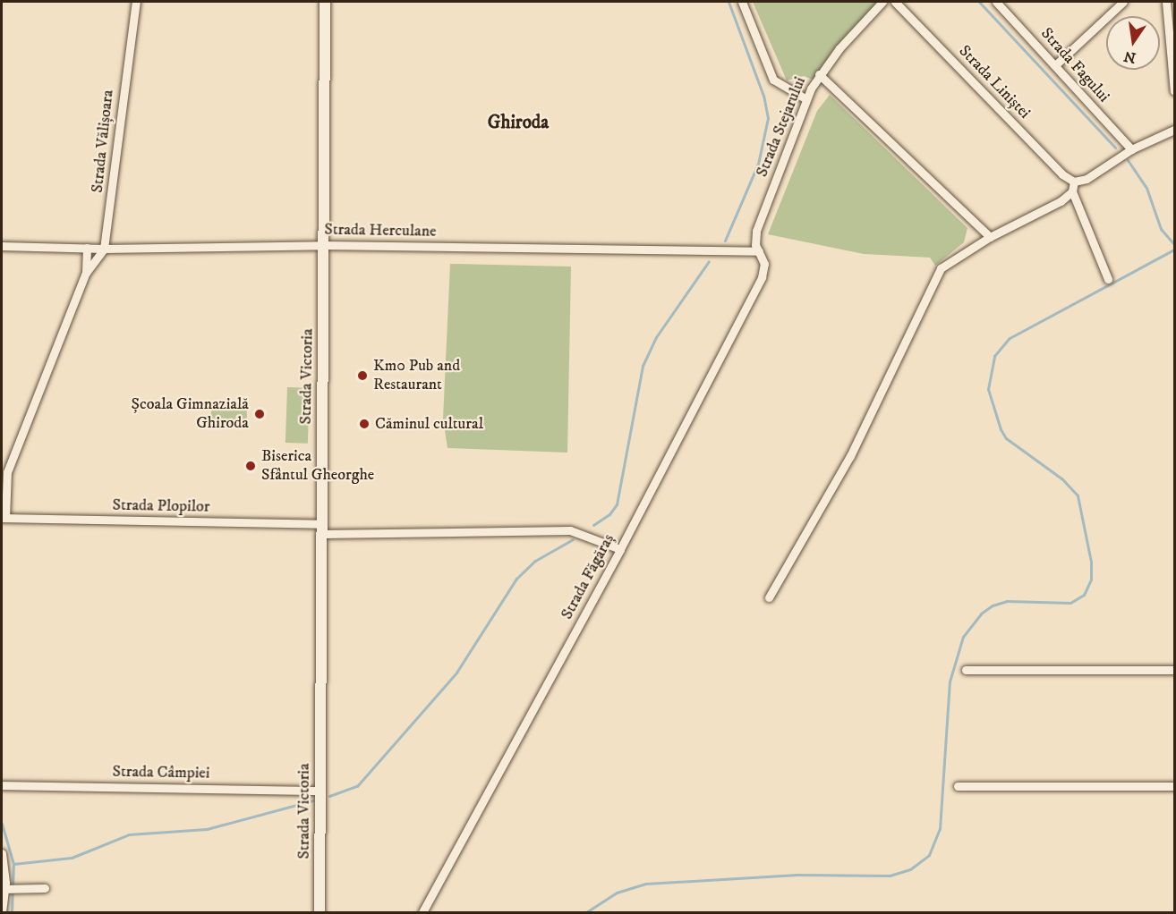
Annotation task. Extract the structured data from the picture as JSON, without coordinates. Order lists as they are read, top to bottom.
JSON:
{
  "streets": {
    "street": [
      "Strada Fagului",
      "Strada Liniștei",
      "Strada Stejarului",
      "Strada Vălișoara",
      "Strada Herculane",
      "Strada Victoria",
      "Strada Plopilor",
      "Strada Făgăraș",
      "Strada Câmpiei"
    ]
  },
  "crossings": [
    ["Strada Stejarului", "Strada Herculane"],
    ["Strada Stejarului", "Strada Făgăraș"],
    ["Strada Vălișoara", "Strada Herculane"],
    ["Strada Herculane", "Strada Victoria"],
    ["Strada Herculane", "Strada Făgăraș"],
    ["Strada Victoria", "Strada Plopilor"],
    ["Strada Victoria", "Strada Câmpiei"],
    ["Strada Plopilor", "Strada Făgăraș"]
  ],
  "districts": ["Ghiroda"],
  "places": [
    "Km0 Pub and Restaurant",
    "Școala Gimnazială Ghiroda",
    "Căminul cultural",
    "Biserica Sfântul Gheorghe"
  ],
  "north": "bottom"
}
